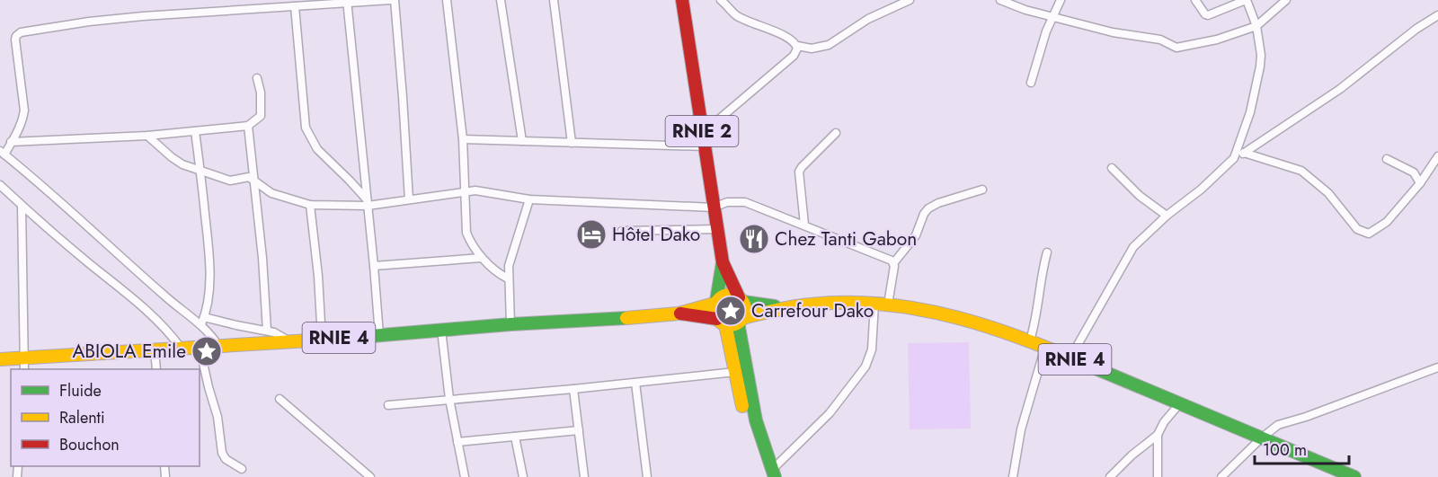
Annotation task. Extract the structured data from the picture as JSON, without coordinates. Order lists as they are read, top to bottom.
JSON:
{
  "streets": {
    "main road": ["RNIE 2", "RNIE 4"]
  },
  "places": {
    "hotel": ["Hôtel Dako"],
    "restaurant": ["Chez Tanti Gabon"],
    "place": ["Carrefour Dako", "ABIOLA Emile"]
  },
  "legend": ["Fluide", "Ralenti", "Bouchon"],
  "scale_bar": "100 m"
}
